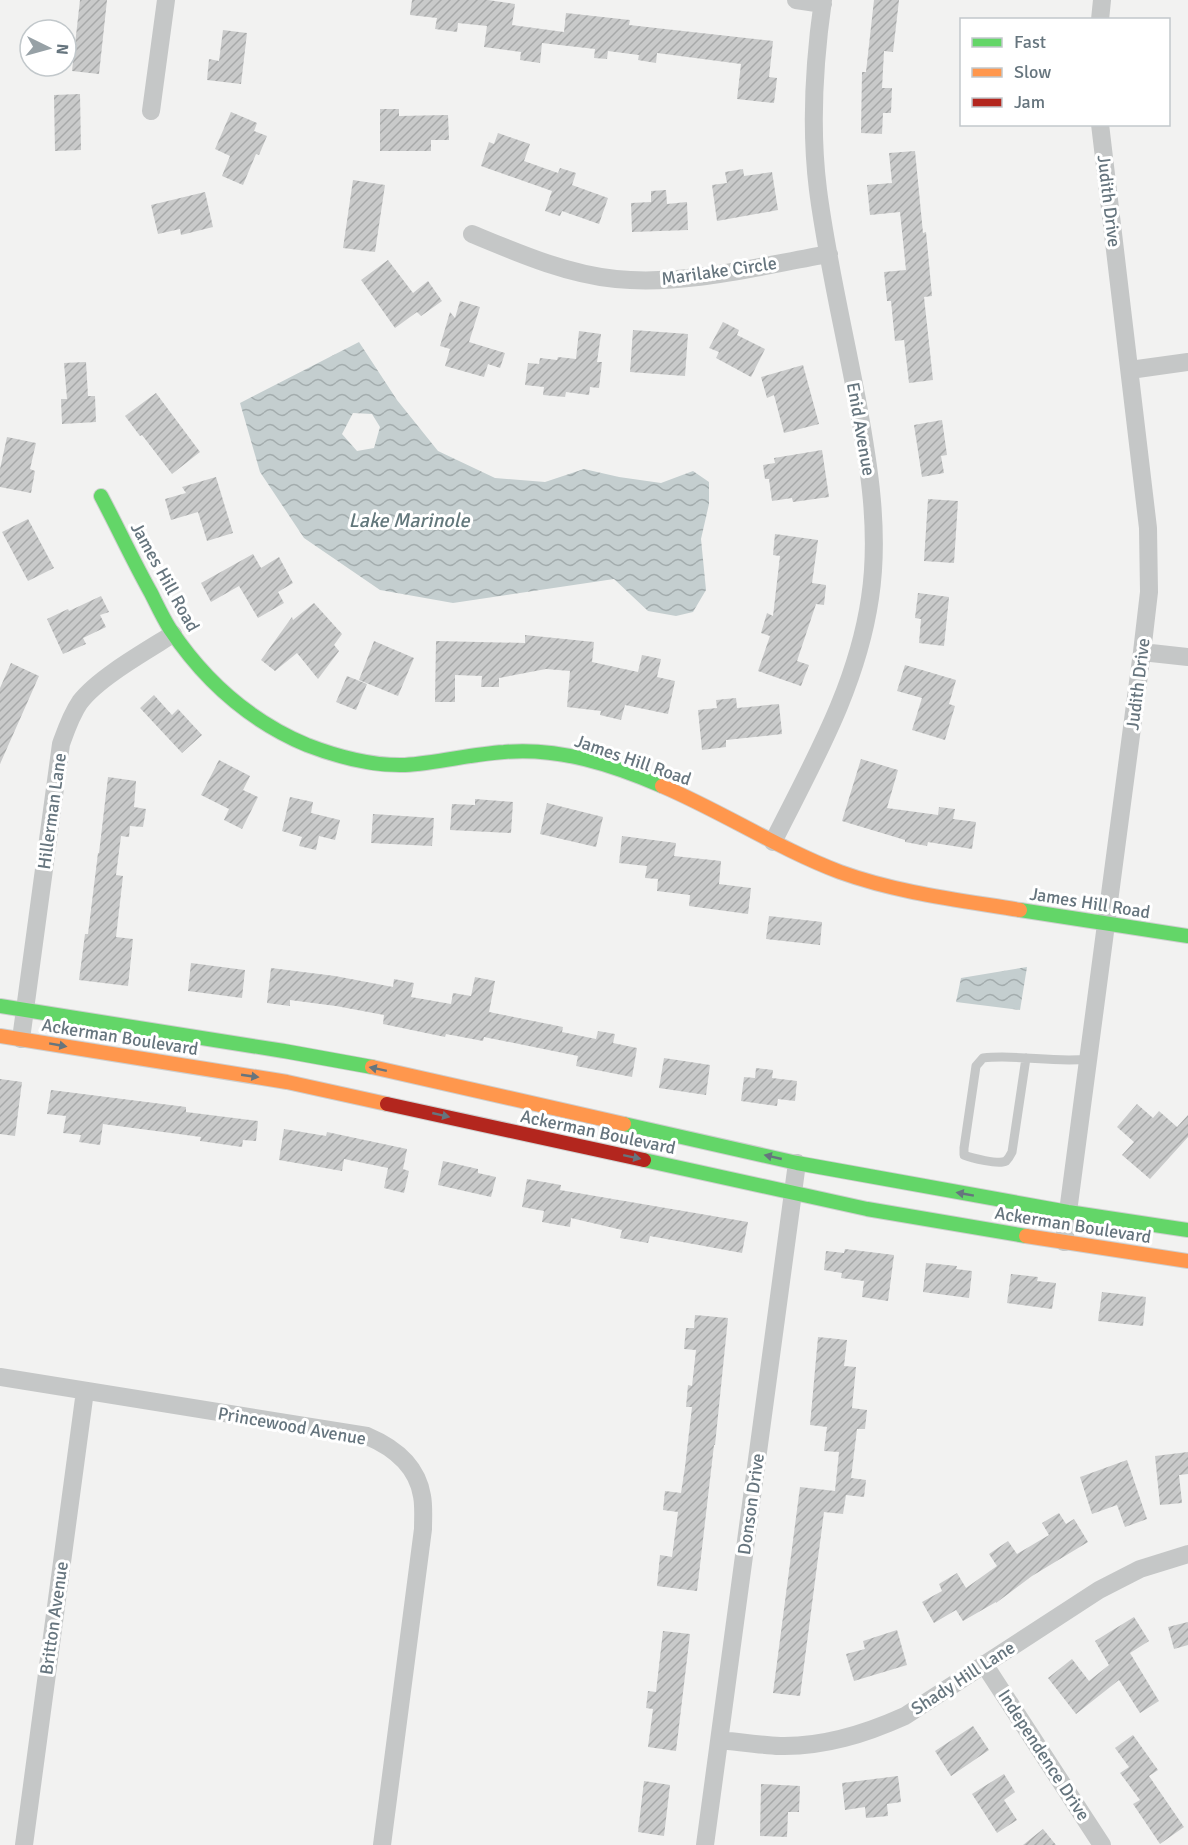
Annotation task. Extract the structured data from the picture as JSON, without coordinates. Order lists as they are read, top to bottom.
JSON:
{
  "streets": {
    "street": [
      "Judith Drive",
      "Marilake Circle",
      "Enid Avenue",
      "James Hill Road",
      "Hillerman Lane",
      "Ackerman Boulevard",
      "Princewood Avenue",
      "Donson Drive",
      "Britton Avenue",
      "Shady Hill Lane",
      "Independence Drive"
    ]
  },
  "crossings": [
    ["Judith Drive", "James Hill Road"],
    ["Judith Drive", "Ackerman Boulevard"],
    ["Marilake Circle", "Enid Avenue"],
    ["Enid Avenue", "James Hill Road"],
    ["James Hill Road", "Hillerman Lane"],
    ["Hillerman Lane", "Ackerman Boulevard"],
    ["Ackerman Boulevard", "Donson Drive"],
    ["Princewood Avenue", "Britton Avenue"],
    ["Donson Drive", "Shady Hill Lane"],
    ["Shady Hill Lane", "Independence Drive"]
  ],
  "water": ["Lake Marinole"],
  "legend": ["Fast", "Slow", "Jam"],
  "north": "right"
}
